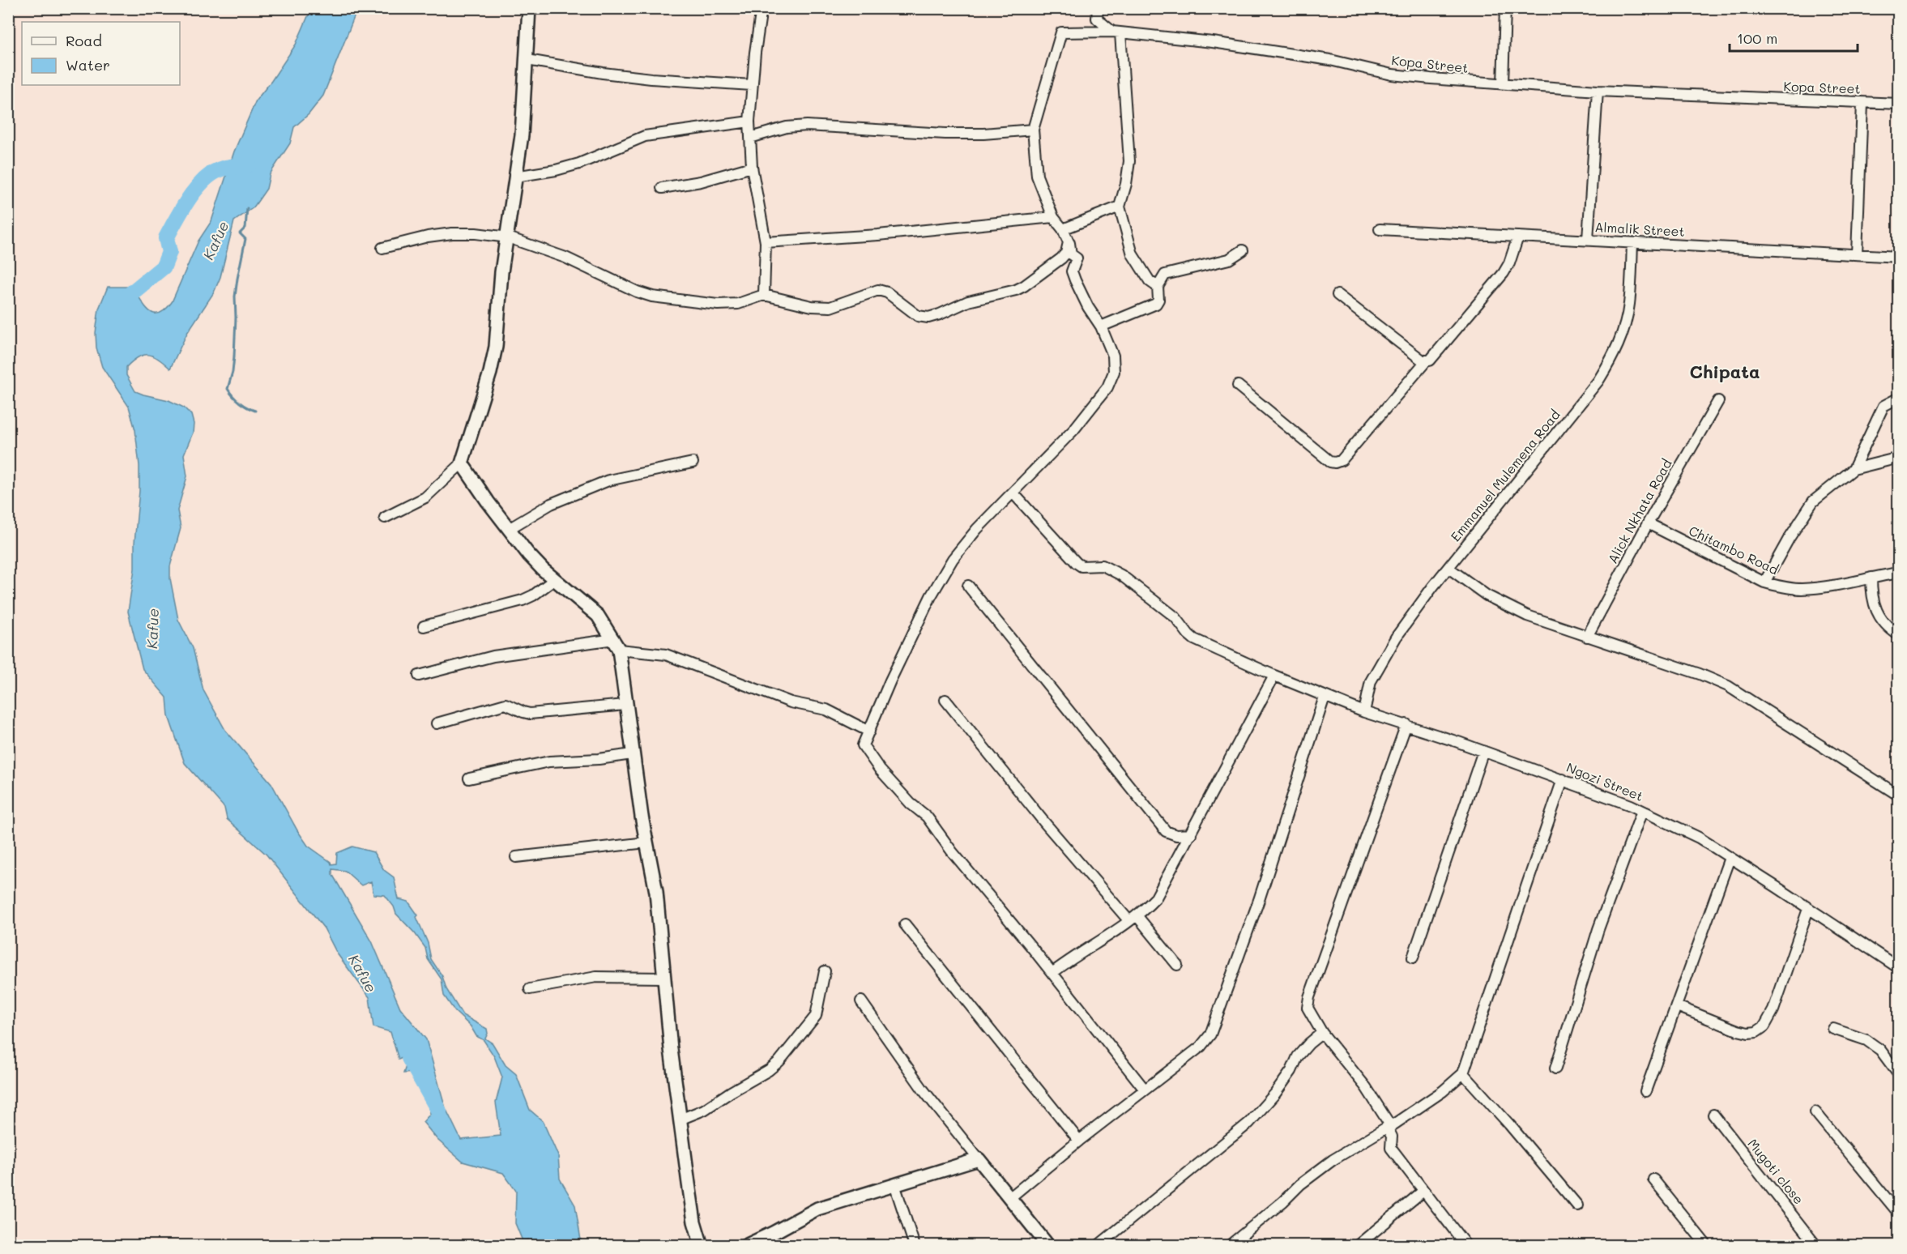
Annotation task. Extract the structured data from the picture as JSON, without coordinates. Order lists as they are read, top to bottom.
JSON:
{
  "streets": {
    "street": [
      "Kopa Street",
      "Almalik Street",
      "Emmanuel Mulemena Road",
      "Alick Nkhata Road",
      "Chitambo Road",
      "Ngozi Street",
      "Mugoti close"
    ]
  },
  "crossings": [
    ["Almalik Street", "Emmanuel Mulemena Road"],
    ["Emmanuel Mulemena Road", "Ngozi Street"],
    ["Alick Nkhata Road", "Chitambo Road"]
  ],
  "districts": ["Chipata"],
  "water": ["Kafue"],
  "legend": ["Road", "Water"],
  "scale_bar": "100 m"
}
